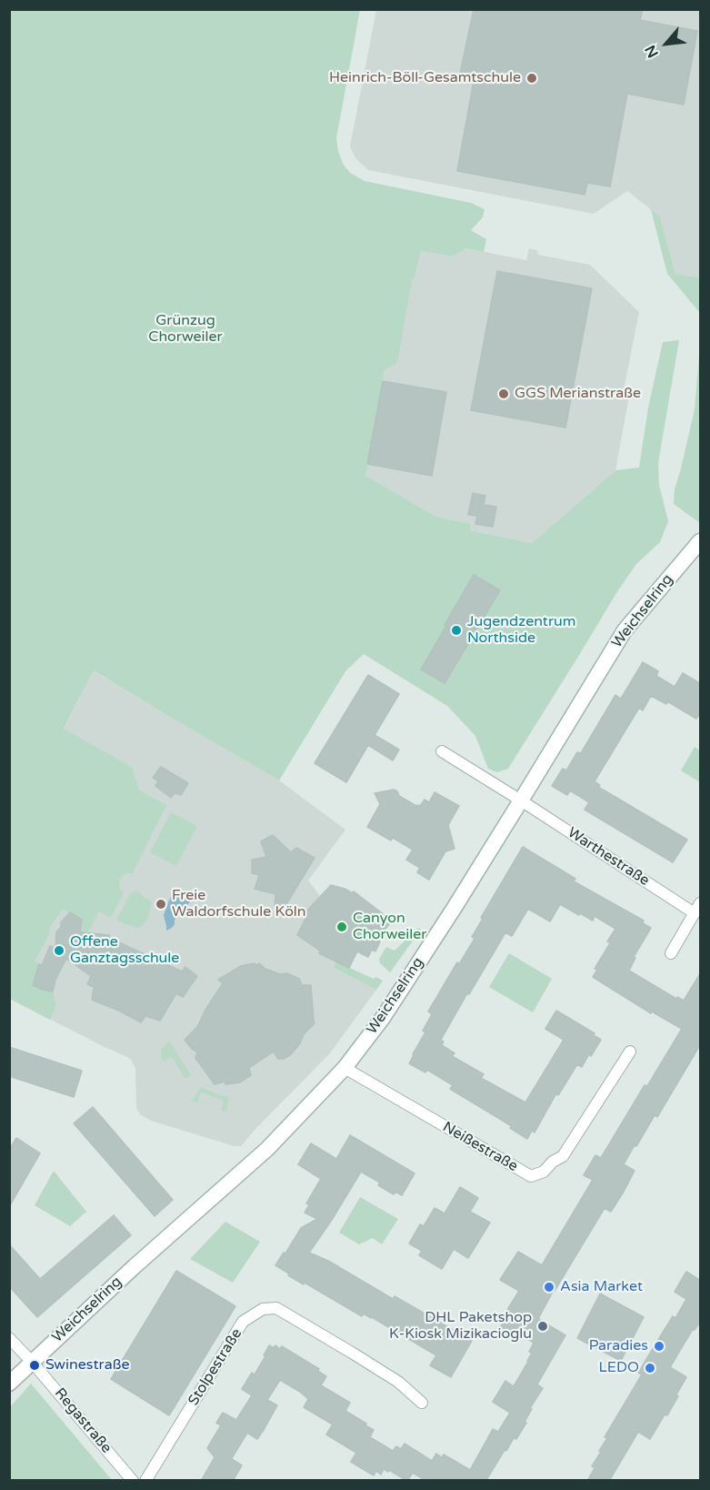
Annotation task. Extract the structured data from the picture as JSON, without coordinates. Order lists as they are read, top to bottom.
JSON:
{
  "streets": {
    "street": [
      "Weichselring",
      "Warthestraße",
      "Neißestraße",
      "Stolpestraße",
      "Regastraße"
    ]
  },
  "crossings": [
    ["Weichselring", "Warthestraße"],
    ["Weichselring", "Neißestraße"],
    ["Weichselring", "Regastraße"]
  ],
  "parks": ["Grünzug Chorweiler"],
  "places": [
    "Heinrich-Böll-Gesamtschule",
    "GGS Merianstraße",
    "Jugendzentrum Northside",
    "Freie Waldorfschule Köln",
    "Canyon Chorweiler",
    "Offene Ganztagsschule",
    "Asia Market",
    "DHL Paketshop K-Kiosk Mizikacioglu",
    "Paradies",
    "Swinestraße",
    "LEDO"
  ],
  "north": "bottom left"
}
